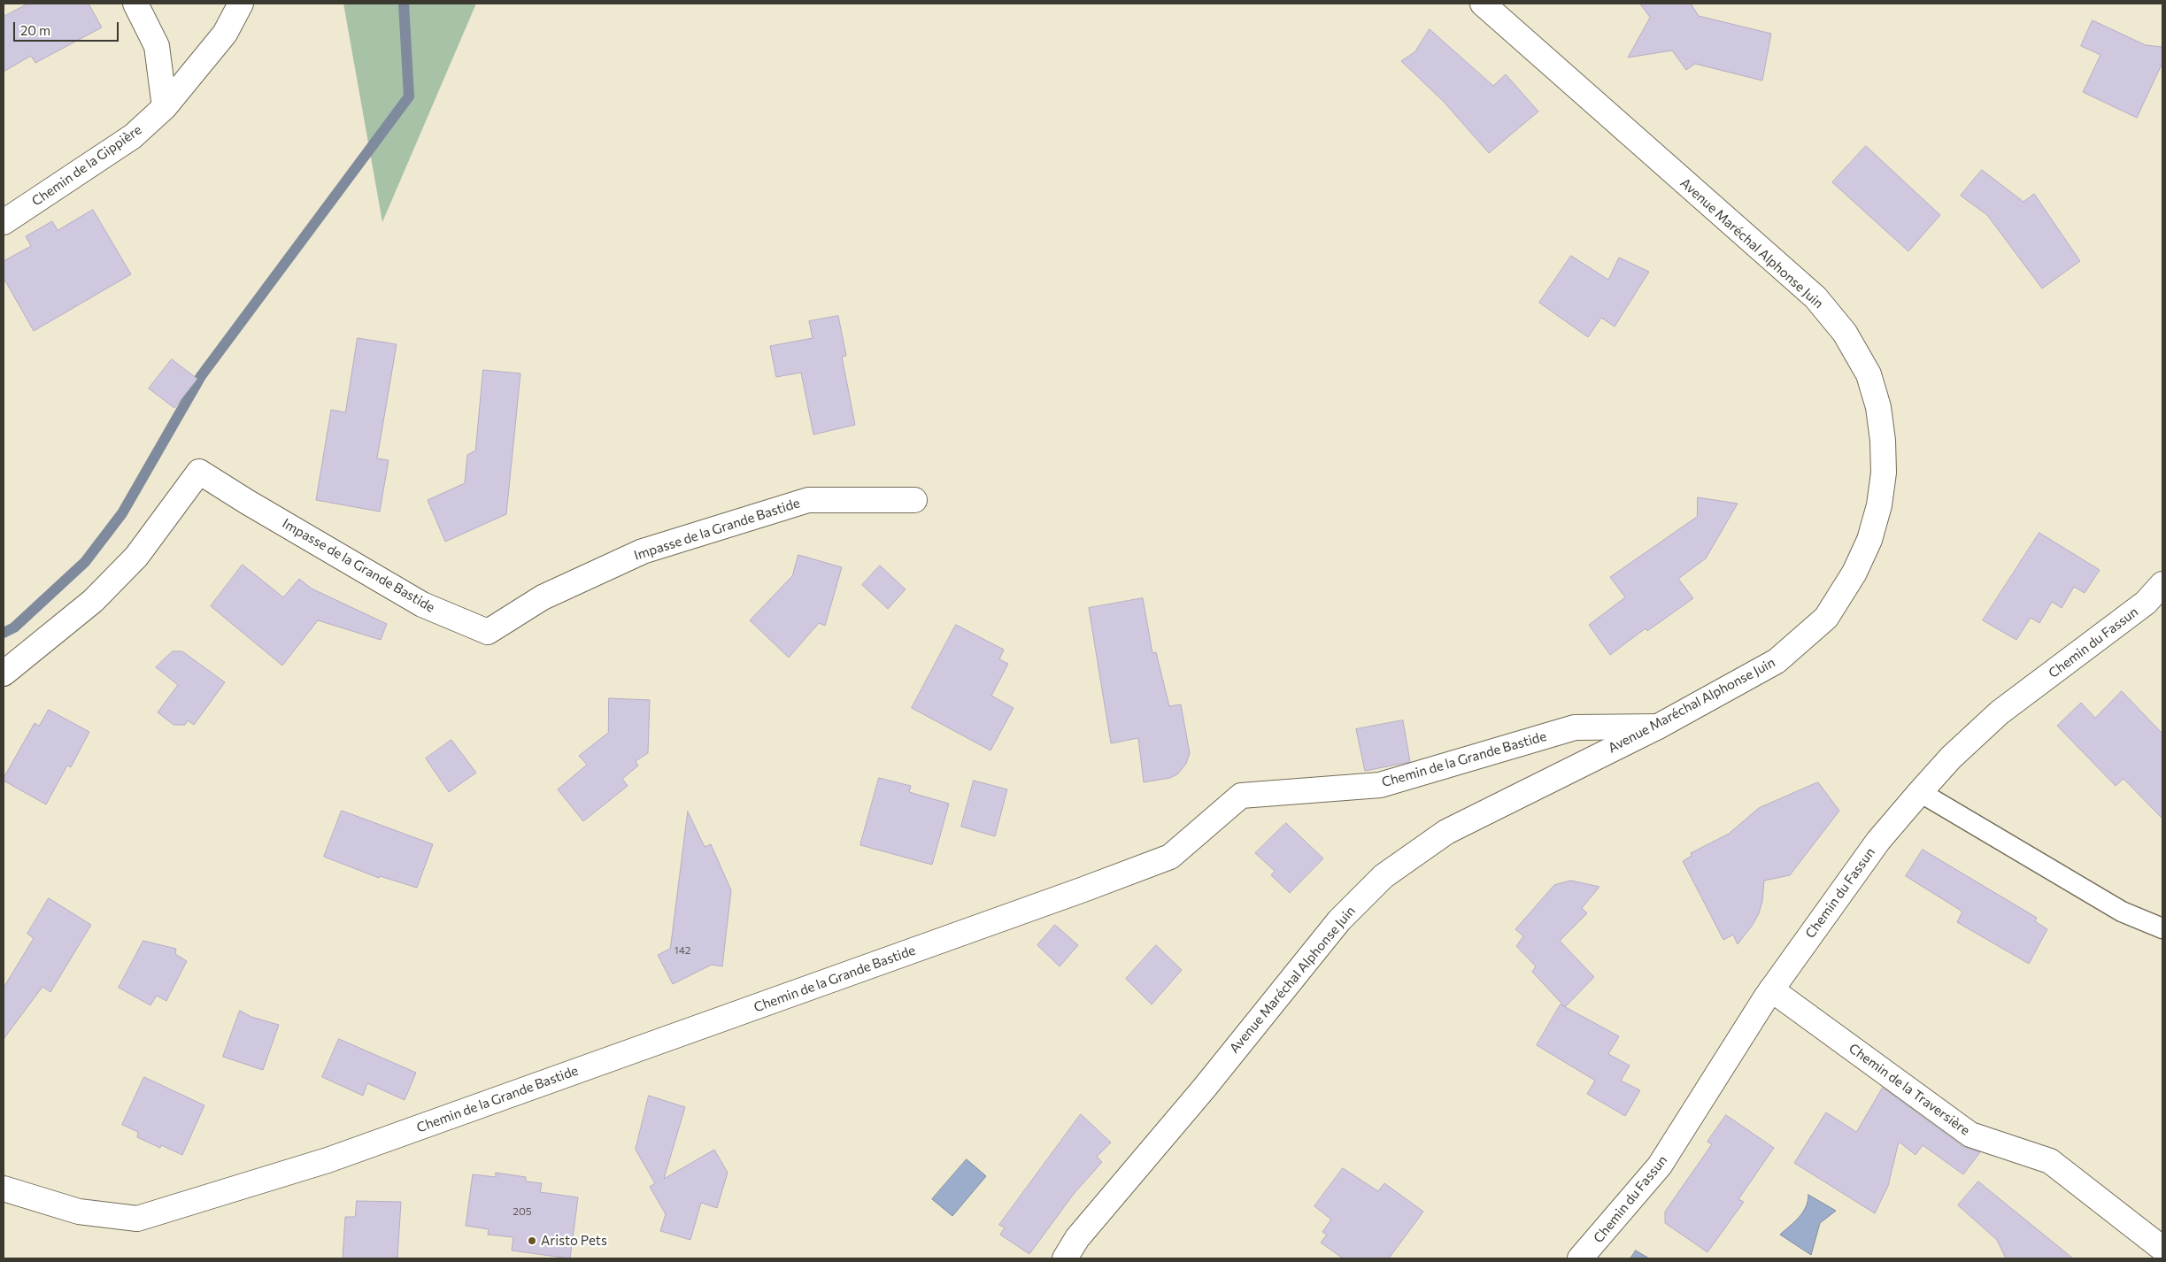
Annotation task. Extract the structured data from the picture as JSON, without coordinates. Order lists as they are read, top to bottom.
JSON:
{
  "streets": {
    "street": [
      "Chemin de la Gippière",
      "Avenue Maréchal Alphonse Juin",
      "Impasse de la Grande Bastide",
      "Chemin du Fassun",
      "Chemin de la Grande Bastide",
      "Chemin de la Traversière"
    ]
  },
  "crossings": [
    ["Avenue Maréchal Alphonse Juin", "Chemin de la Grande Bastide"],
    ["Chemin du Fassun", "Chemin de la Traversière"]
  ],
  "places": ["Aristo Pets"],
  "house_numbers": ["142", "205"],
  "scale_bar": "20 m"
}
